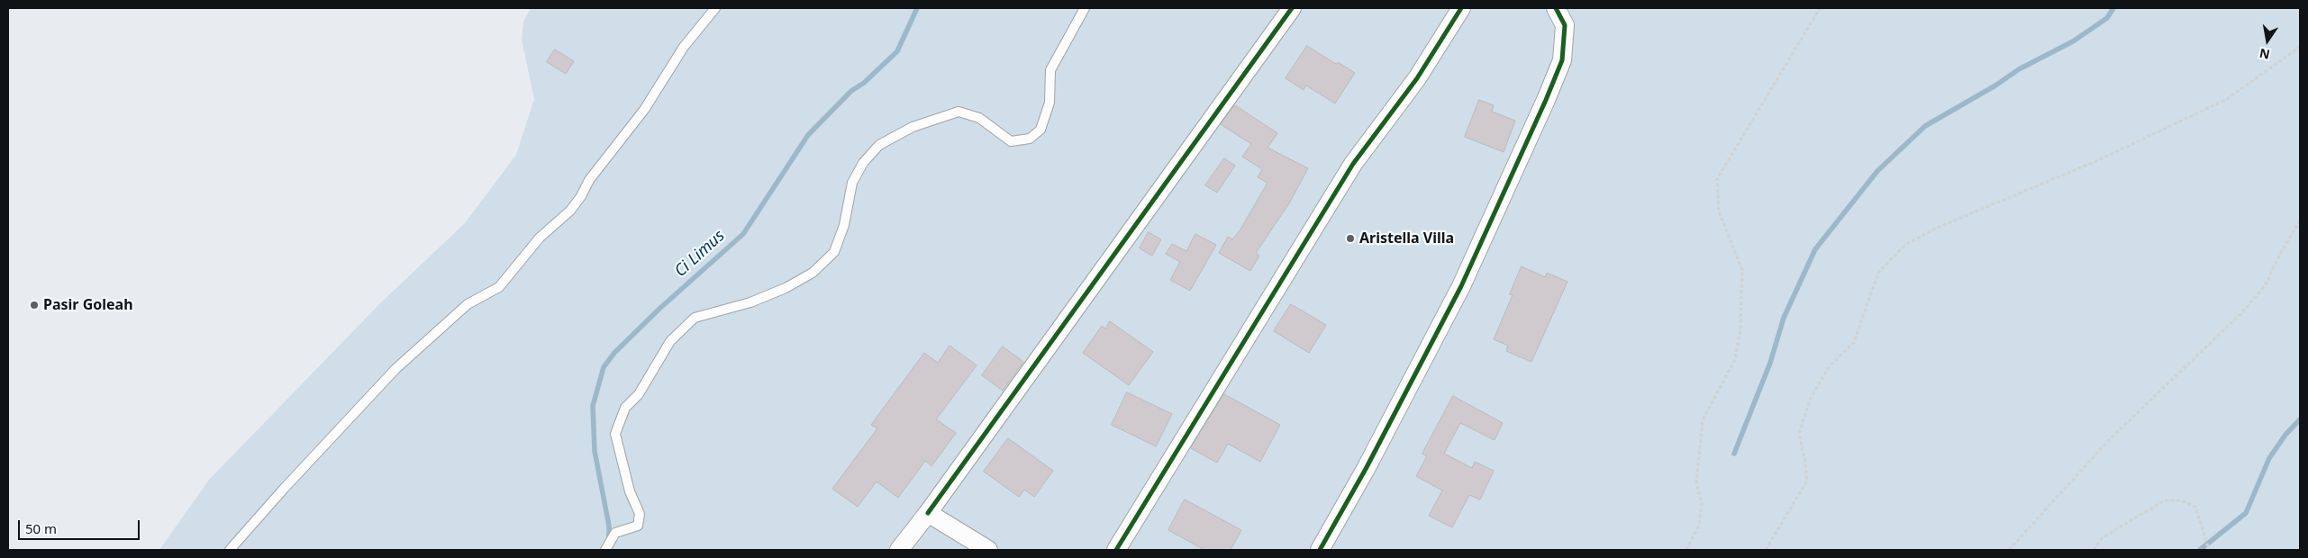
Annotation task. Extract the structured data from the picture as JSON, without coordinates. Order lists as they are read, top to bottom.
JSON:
{
  "water": ["Ci Limus"],
  "places": ["Aristella Villa", "Pasir Goleah"],
  "scale_bar": "50 m",
  "north": "bottom"
}
